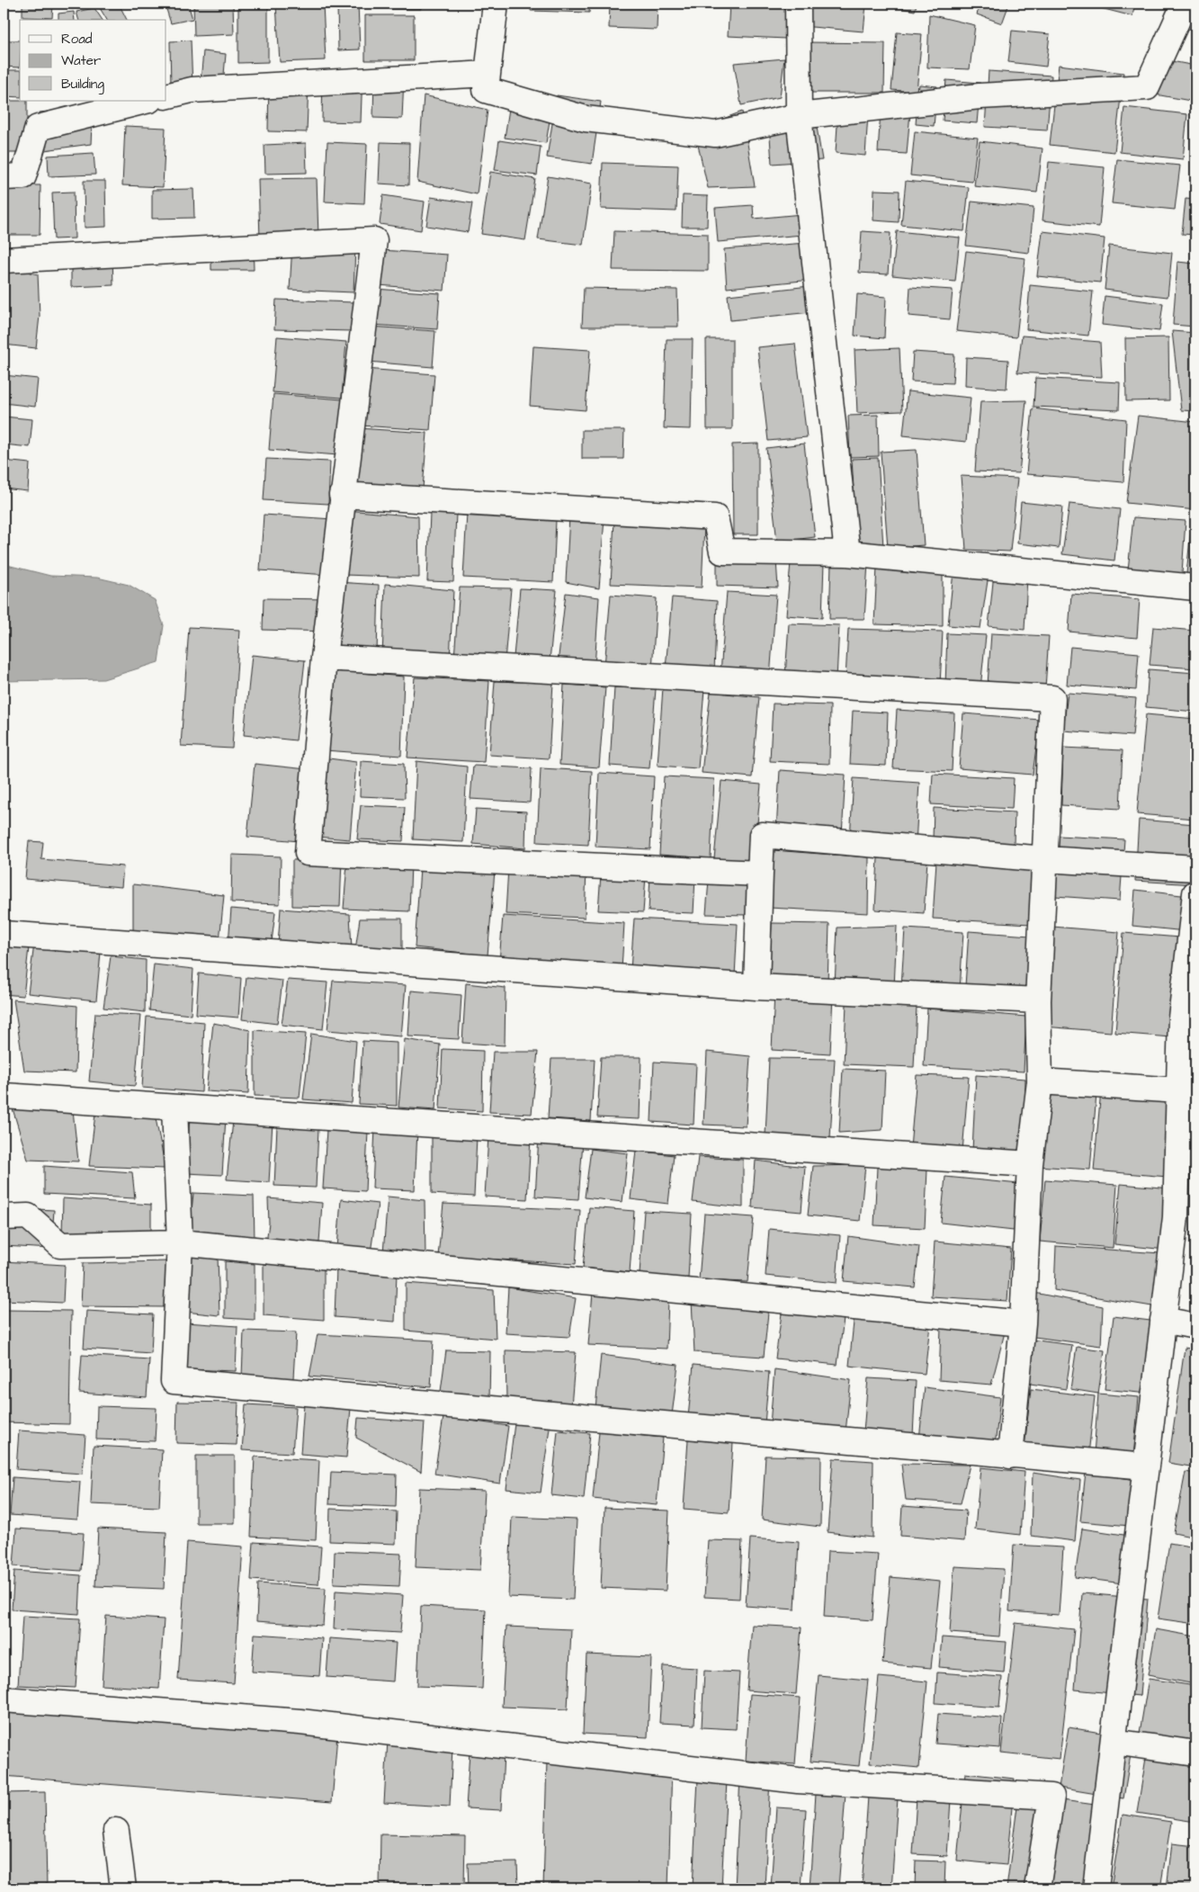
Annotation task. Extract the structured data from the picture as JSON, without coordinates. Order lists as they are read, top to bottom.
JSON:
{
  "legend": ["Road", "Water", "Building"]
}
